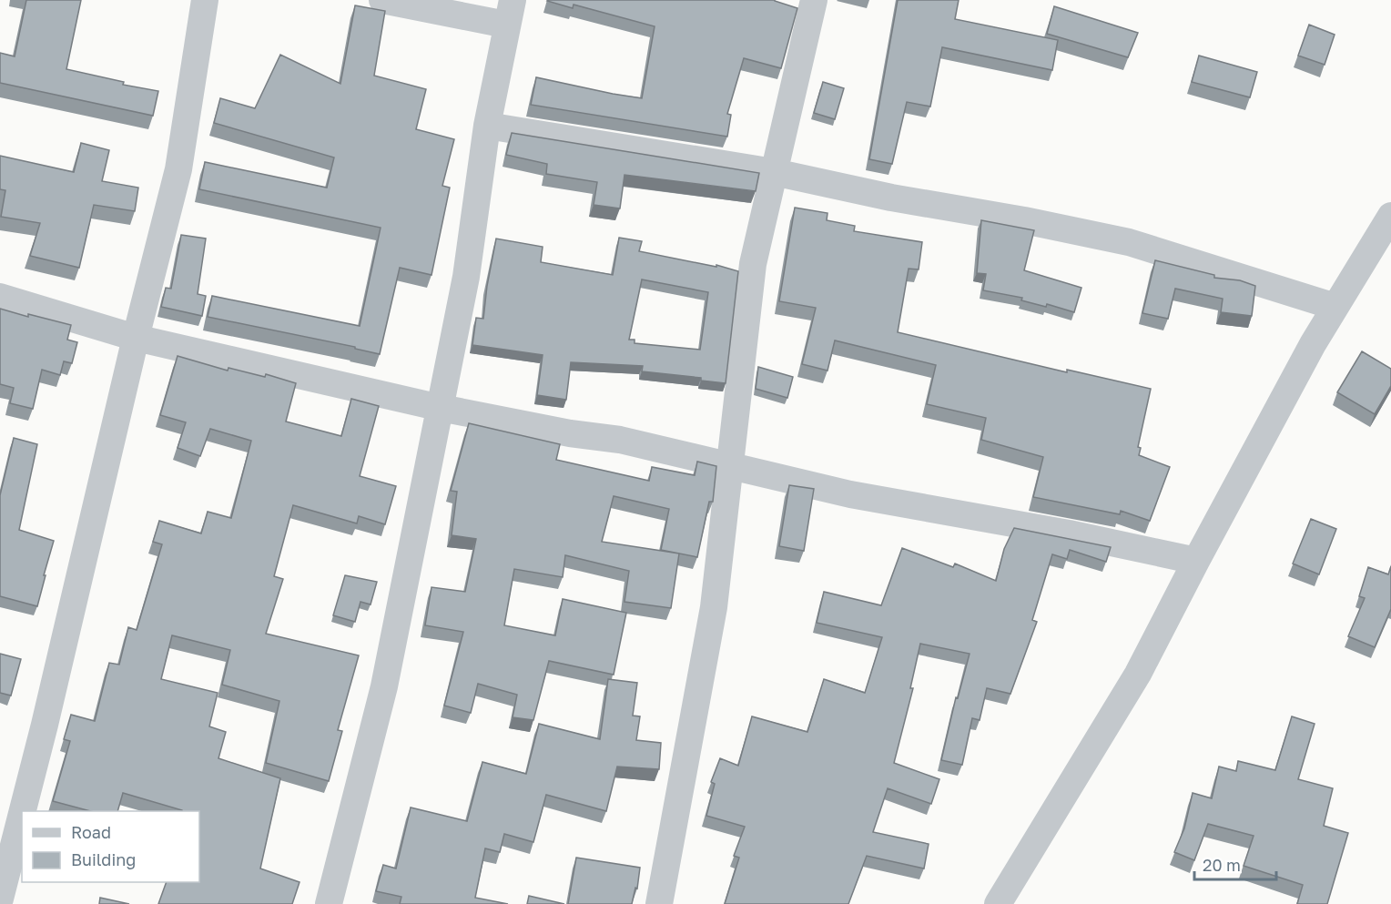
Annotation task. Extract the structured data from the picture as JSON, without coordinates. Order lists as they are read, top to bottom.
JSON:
{
  "legend": ["Road", "Building"],
  "scale_bar": "20 m"
}
